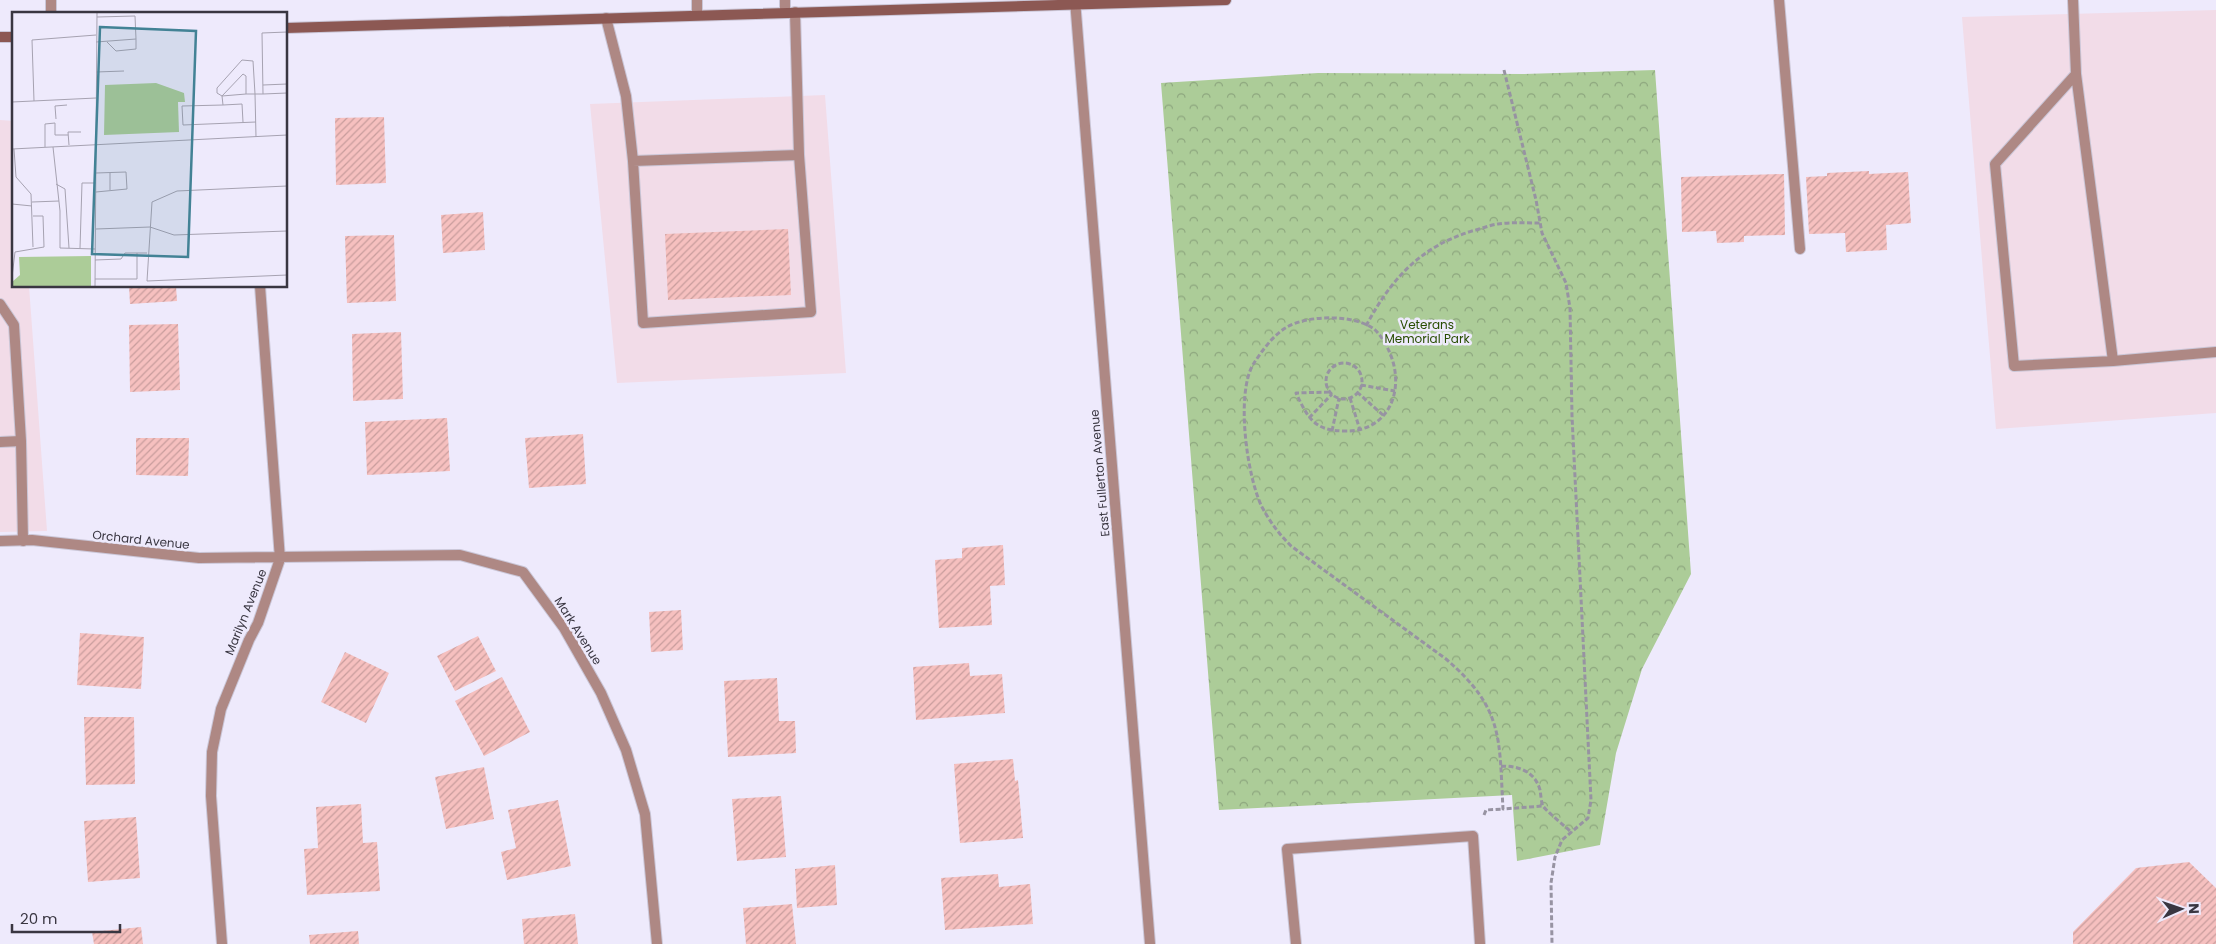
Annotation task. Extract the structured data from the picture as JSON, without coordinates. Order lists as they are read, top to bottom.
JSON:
{
  "streets": {
    "street": [
      "East Fullerton Avenue",
      "Orchard Avenue",
      "Marilyn Avenue",
      "Mark Avenue"
    ]
  },
  "crossings": [
    ["Orchard Avenue", "Marilyn Avenue"],
    ["Orchard Avenue", "Mark Avenue"],
    ["Marilyn Avenue", "Mark Avenue"]
  ],
  "parks": ["Veterans Memorial Park"],
  "scale_bar": "20 m",
  "north": "right"
}
